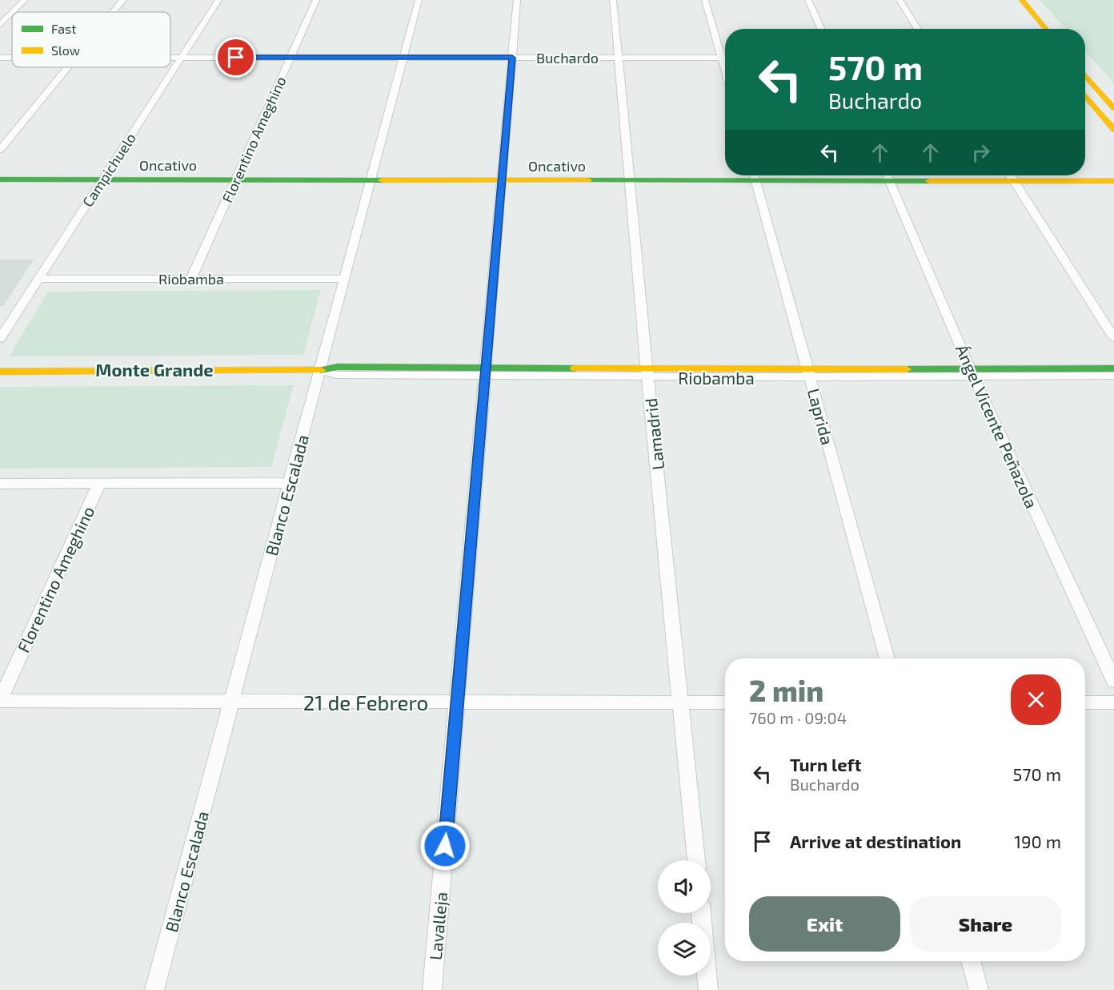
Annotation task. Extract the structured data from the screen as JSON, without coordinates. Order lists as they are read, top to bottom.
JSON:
{
  "streets": {
    "street": [
      "Buchardo",
      "Florentino Ameghino",
      "Oncativo",
      "Campichuelo",
      "Riobamba",
      "Laprida",
      "Ángel Vicente Peñazola",
      "Lamadrid",
      "Blanco Escalada",
      "21 de Febrero",
      "Lavalleja"
    ]
  },
  "crossings": [
    ["Buchardo", "Florentino Ameghino"],
    ["Buchardo", "Campichuelo"],
    ["Buchardo", "Lamadrid"],
    ["Buchardo", "Blanco Escalada"],
    ["Buchardo", "Lavalleja"],
    ["Florentino Ameghino", "Oncativo"],
    ["Florentino Ameghino", "Riobamba"],
    ["Florentino Ameghino", "21 de Febrero"],
    ["Oncativo", "Campichuelo"],
    ["Oncativo", "Laprida"],
    ["Oncativo", "Ángel Vicente Peñazola"],
    ["Oncativo", "Lamadrid"],
    ["Oncativo", "Blanco Escalada"],
    ["Oncativo", "Lavalleja"],
    ["Campichuelo", "Riobamba"],
    ["Riobamba", "Laprida"],
    ["Riobamba", "Ángel Vicente Peñazola"],
    ["Riobamba", "Lamadrid"],
    ["Riobamba", "Blanco Escalada"],
    ["Riobamba", "Lavalleja"],
    ["Lamadrid", "21 de Febrero"],
    ["Blanco Escalada", "21 de Febrero"],
    ["21 de Febrero", "Lavalleja"]
  ],
  "districts": ["Monte Grande"],
  "legend": ["Fast", "Slow"],
  "page": {
    "turn": ["570 m", "Buchardo"],
    "heading": ["2 min", "760 m · 09:04"],
    "list": [
      {
        "name": "Turn left",
        "note": "Buchardo",
        "value": "570 m"
      },
      {
        "name": "Arrive at destination",
        "value": "190 m"
      }
    ],
    "buttons": ["Exit", "Share"]
  }
}
